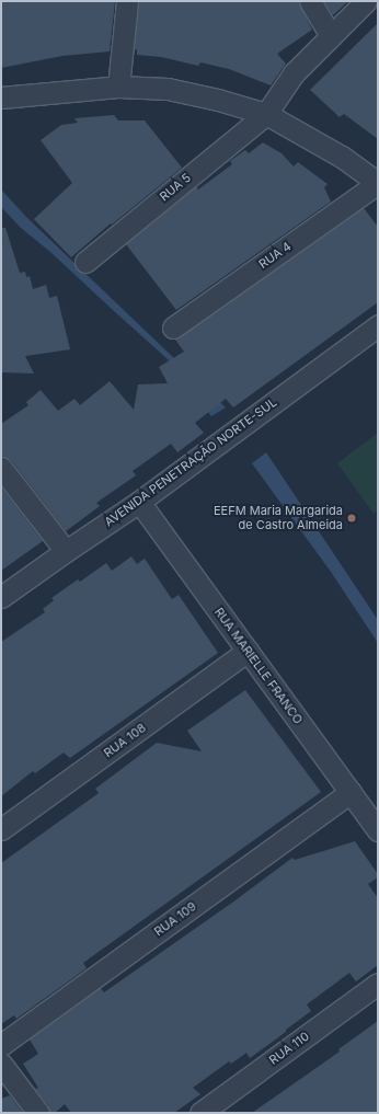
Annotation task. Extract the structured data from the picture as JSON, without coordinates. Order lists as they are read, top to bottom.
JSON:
{
  "streets": {
    "street": [
      "RUA 5",
      "RUA 4",
      "AVENIDA PENETRAÇÃO NORTE-SUL",
      "RUA MARIELLE FRANCO",
      "RUA 108",
      "RUA 109",
      "RUA 110"
    ]
  },
  "crossings": [
    ["AVENIDA PENETRAÇÃO NORTE-SUL", "RUA MARIELLE FRANCO"],
    ["RUA MARIELLE FRANCO", "RUA 108"],
    ["RUA MARIELLE FRANCO", "RUA 109"]
  ],
  "places": ["EEFM Maria Margarida de Castro Almeida"]
}
